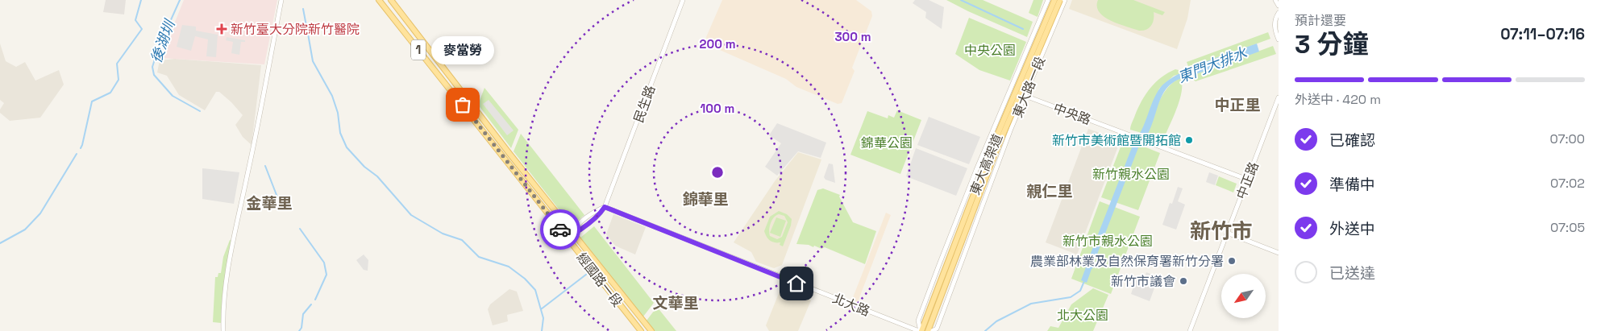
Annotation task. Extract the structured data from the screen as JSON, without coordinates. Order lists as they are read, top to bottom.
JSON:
{
  "streets": {
    "main road": ["1", "東大高架道", "經國路一段"],
    "street": [
      "東大路一段",
      "民生路",
      "中央路",
      "中正路",
      "北大路"
    ]
  },
  "crossings": [
    ["東大路一段", "中央路"],
    ["東大路一段", "東大高架道"],
    ["東大路一段", "北大路"],
    ["民生路", "北大路"],
    ["中央路", "中正路"],
    ["東大高架道", "北大路"]
  ],
  "districts": [
    "中正里",
    "親仁里",
    "錦華里",
    "金華里",
    "新竹市",
    "文華里"
  ],
  "water": ["後湖圳", "東門大排水"],
  "parks": [
    "中央公園",
    "錦華公園",
    "新竹親水公園",
    "新竹市親水公園",
    "北大公園"
  ],
  "places": {
    "health": ["新竹臺大分院新竹醫院"],
    "other": [
      "麥當勞",
      "新竹市美術館暨開拓館",
      "農業部林業及自然保育署新竹分署",
      "新竹市議會"
    ]
  },
  "north": "bottom left",
  "page": {
    "heading": ["3 分鐘", "預計還要", "07:11–07:16"],
    "bubble": "麥當勞",
    "bar": "外送中 · 420 m",
    "list": [
      ["已確認", "07:00"],
      ["準備中", "07:02"],
      ["外送中", "07:05"],
      "已送達"
    ]
  },
  "rings": ["300 m", "200 m", "100 m"]
}
